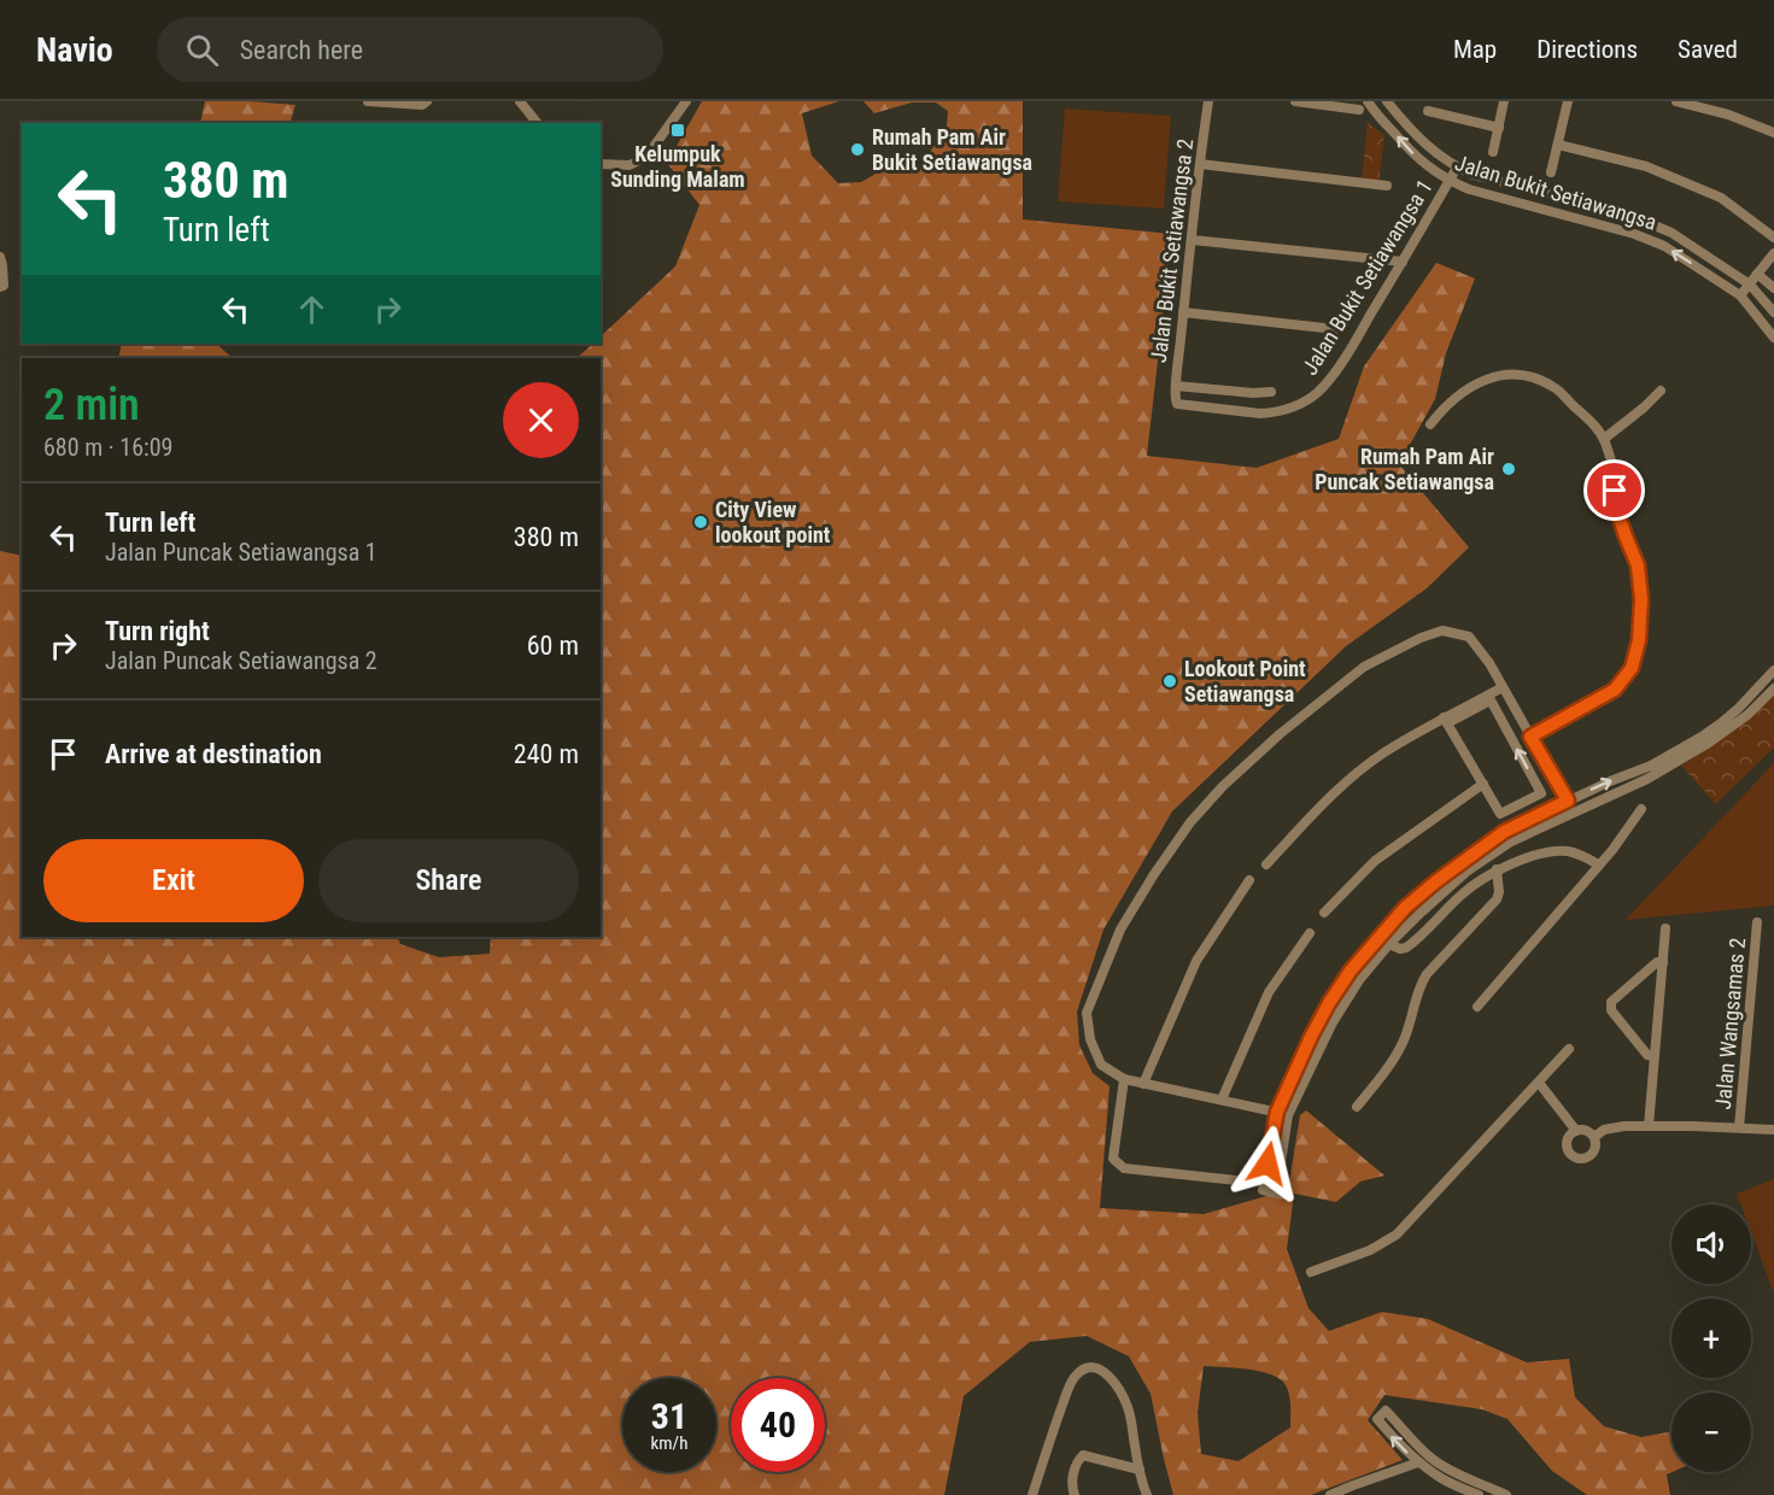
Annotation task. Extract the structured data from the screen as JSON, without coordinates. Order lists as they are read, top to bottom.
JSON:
{
  "streets": {
    "street": [
      "Jalan Bukit Setiawangsa",
      "Jalan Bukit Setiawangsa 2",
      "Jalan Bukit Setiawangsa 1",
      "Jalan Wangsamas 2"
    ]
  },
  "crossings": [
    ["Jalan Bukit Setiawangsa", "Jalan Bukit Setiawangsa 1"],
    ["Jalan Bukit Setiawangsa 2", "Jalan Bukit Setiawangsa 1"]
  ],
  "places": {
    "transit": ["Kelumpuk Sunding Malam"],
    "other": [
      "Rumah Pam Air Bukit Setiawangsa",
      "Rumah Pam Air Puncak Setiawangsa",
      "City View lookout point",
      "Lookout Point Setiawangsa"
    ]
  },
  "page": {
    "header": "Navio",
    "search": "Search here",
    "nav": ["Map", "Directions", "Saved"],
    "turn": ["380 m", "Turn left"],
    "heading": ["2 min", "680 m · 16:09"],
    "list": [
      {
        "name": "Turn left",
        "note": "Jalan Puncak Setiawangsa 1",
        "value": "380 m"
      },
      {
        "name": "Turn right",
        "note": "Jalan Puncak Setiawangsa 2",
        "value": "60 m"
      },
      {
        "name": "Arrive at destination",
        "value": "240 m"
      }
    ],
    "buttons": ["Exit", "Share"],
    "map_buttons": ["+", "−"],
    "speed": "31 km/h",
    "limit": "40"
  }
}
